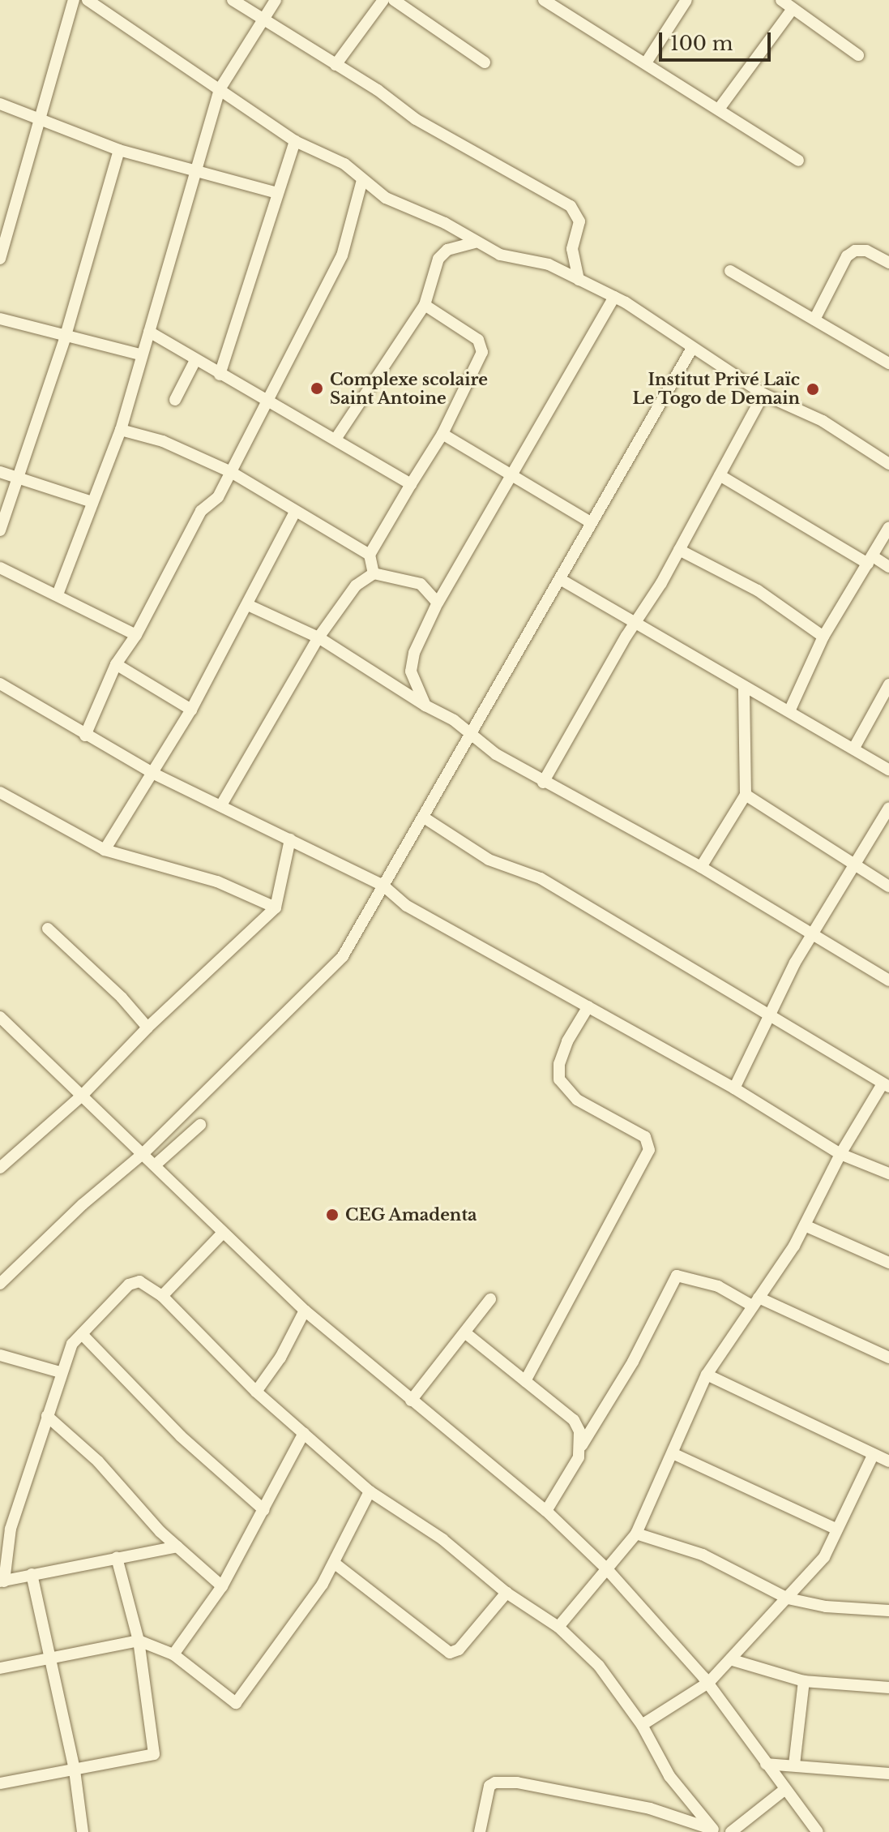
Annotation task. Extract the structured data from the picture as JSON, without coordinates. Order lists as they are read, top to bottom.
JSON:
{
  "places": ["Complexe scolaire Saint Antoine", "Institut Privé Laïc Le Togo de Demain", "CEG Amadenta"],
  "scale_bar": "100 m"
}
